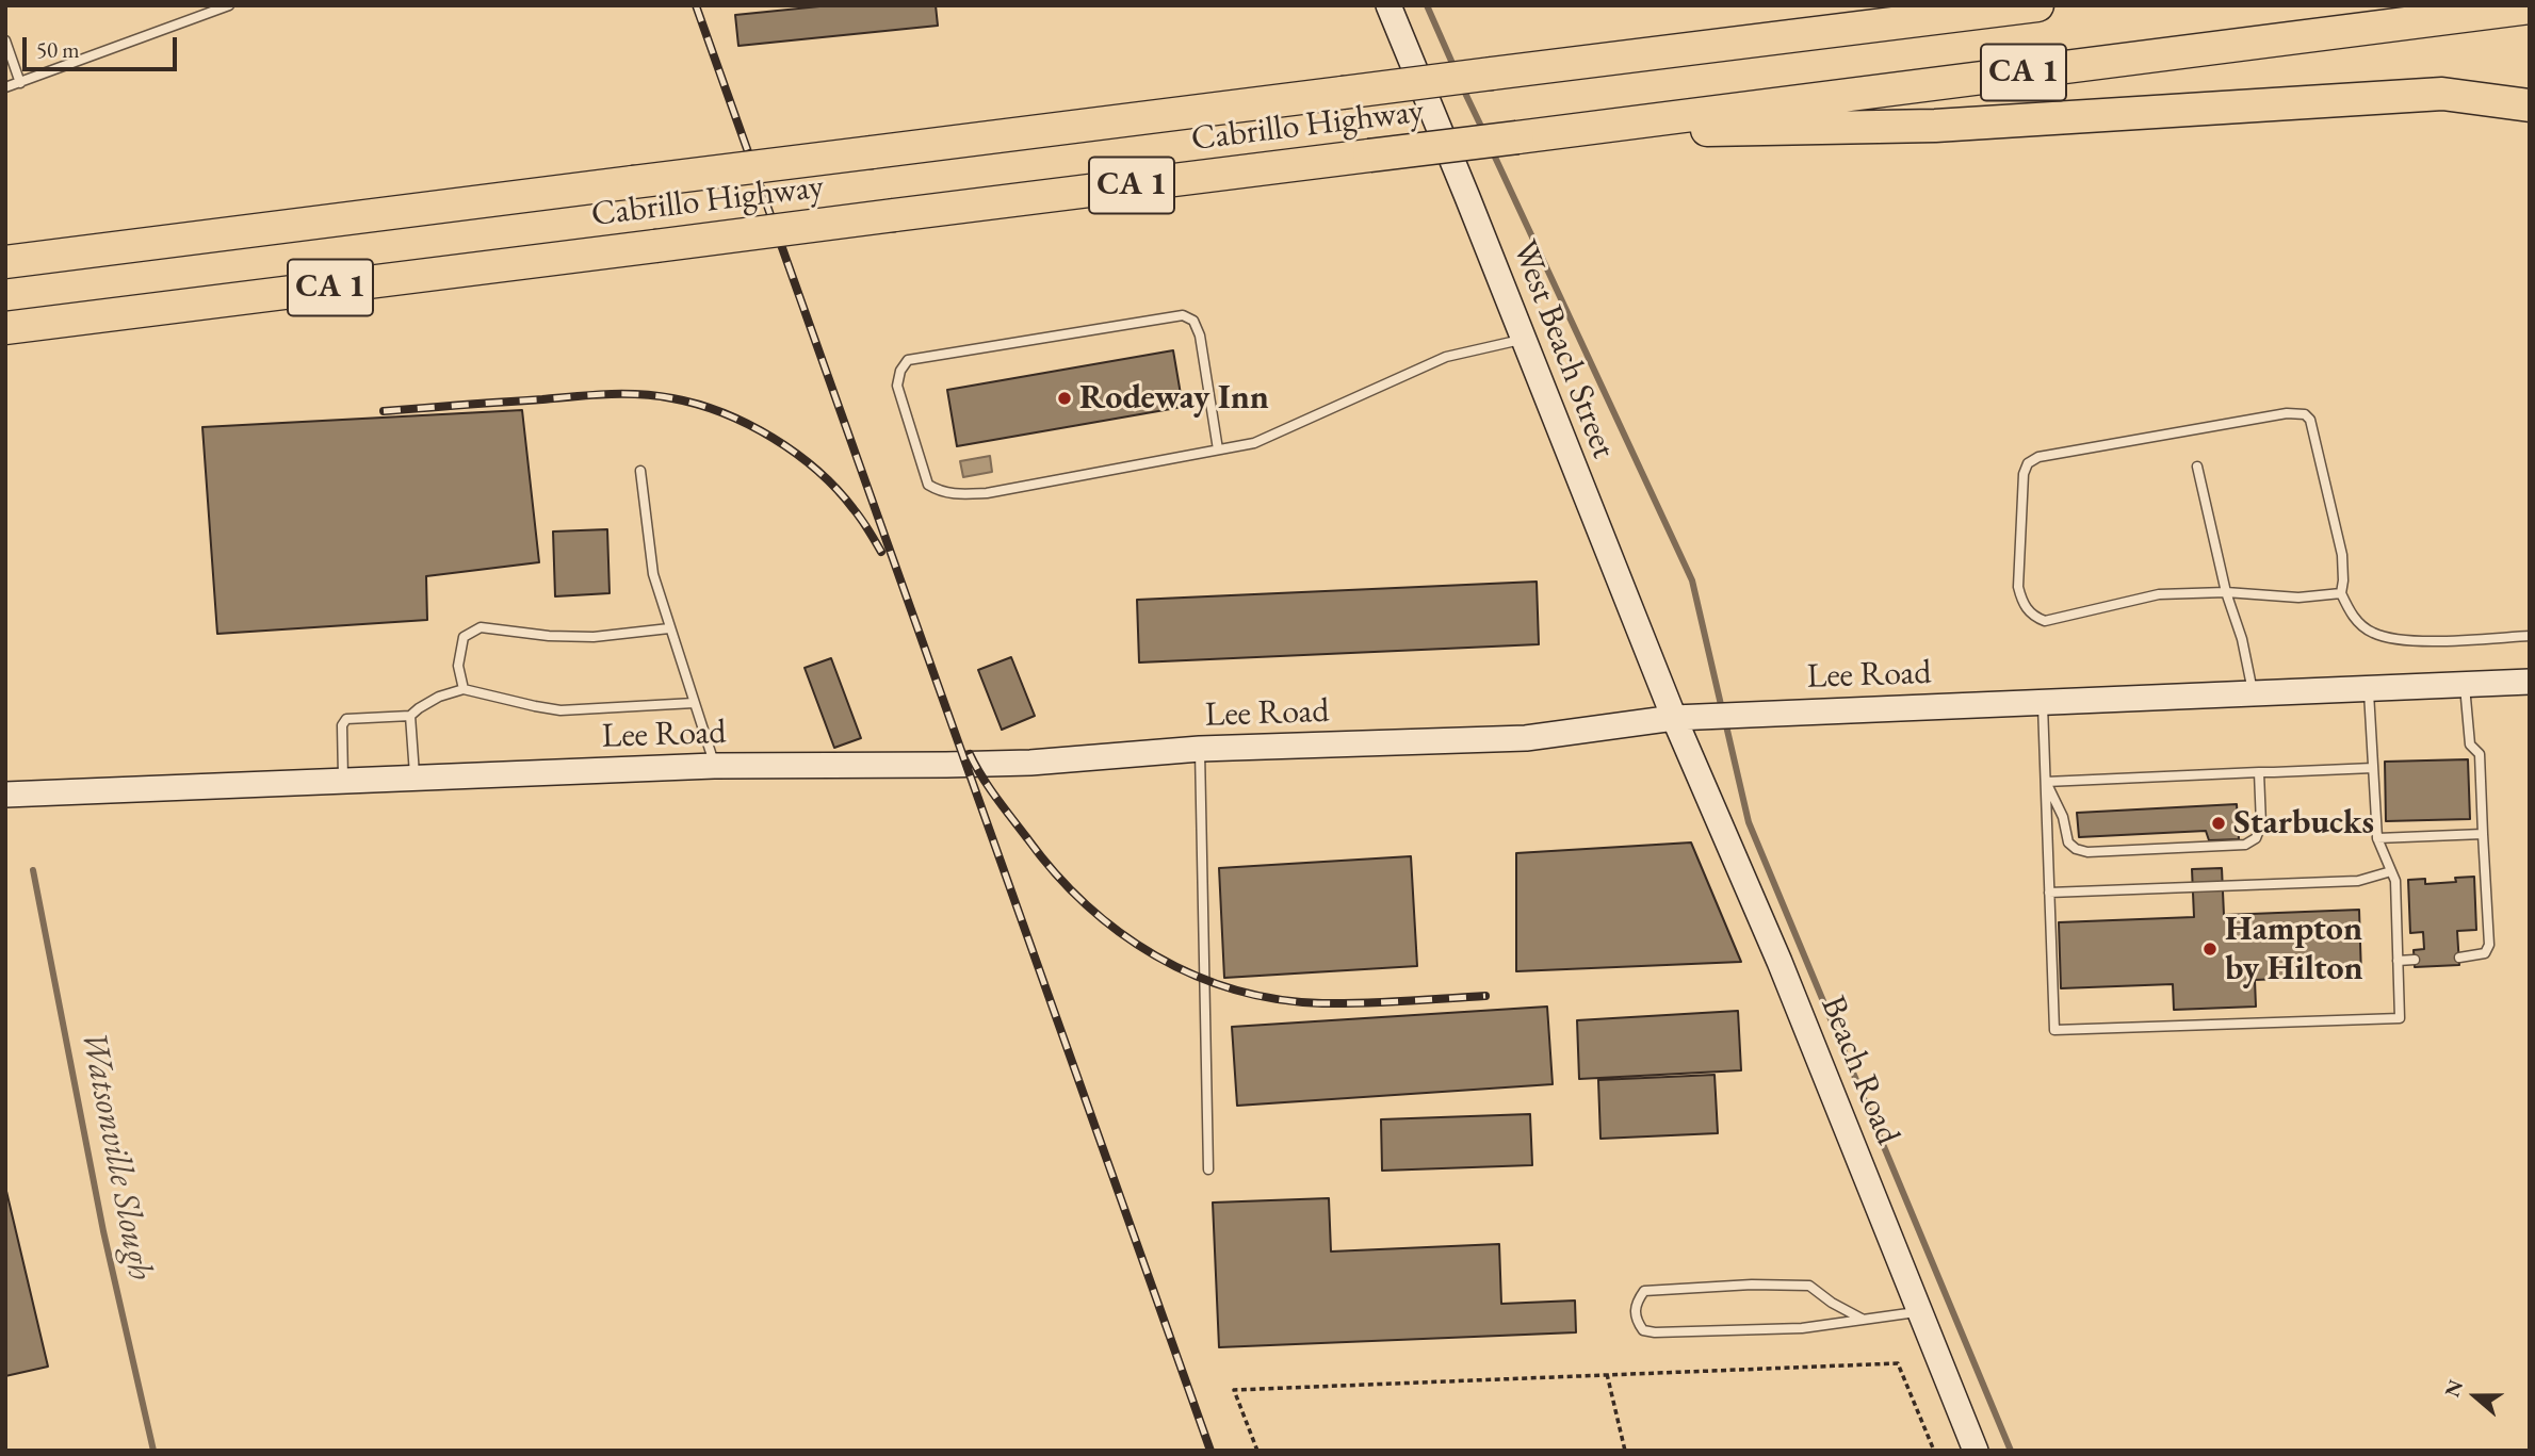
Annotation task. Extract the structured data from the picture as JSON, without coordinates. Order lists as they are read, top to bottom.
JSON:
{
  "streets": {
    "highway": ["CA 1", "Cabrillo Highway"],
    "main road": ["West Beach Street", "Lee Road", "Beach Road"]
  },
  "crossings": [
    ["West Beach Street", "Lee Road"],
    ["West Beach Street", "Beach Road"],
    ["Lee Road", "Beach Road"]
  ],
  "water": ["Watsonville Slough"],
  "places": ["Rodeway Inn", "Starbucks", "Hampton by Hilton"],
  "scale_bar": "50 m",
  "north": "left"
}
